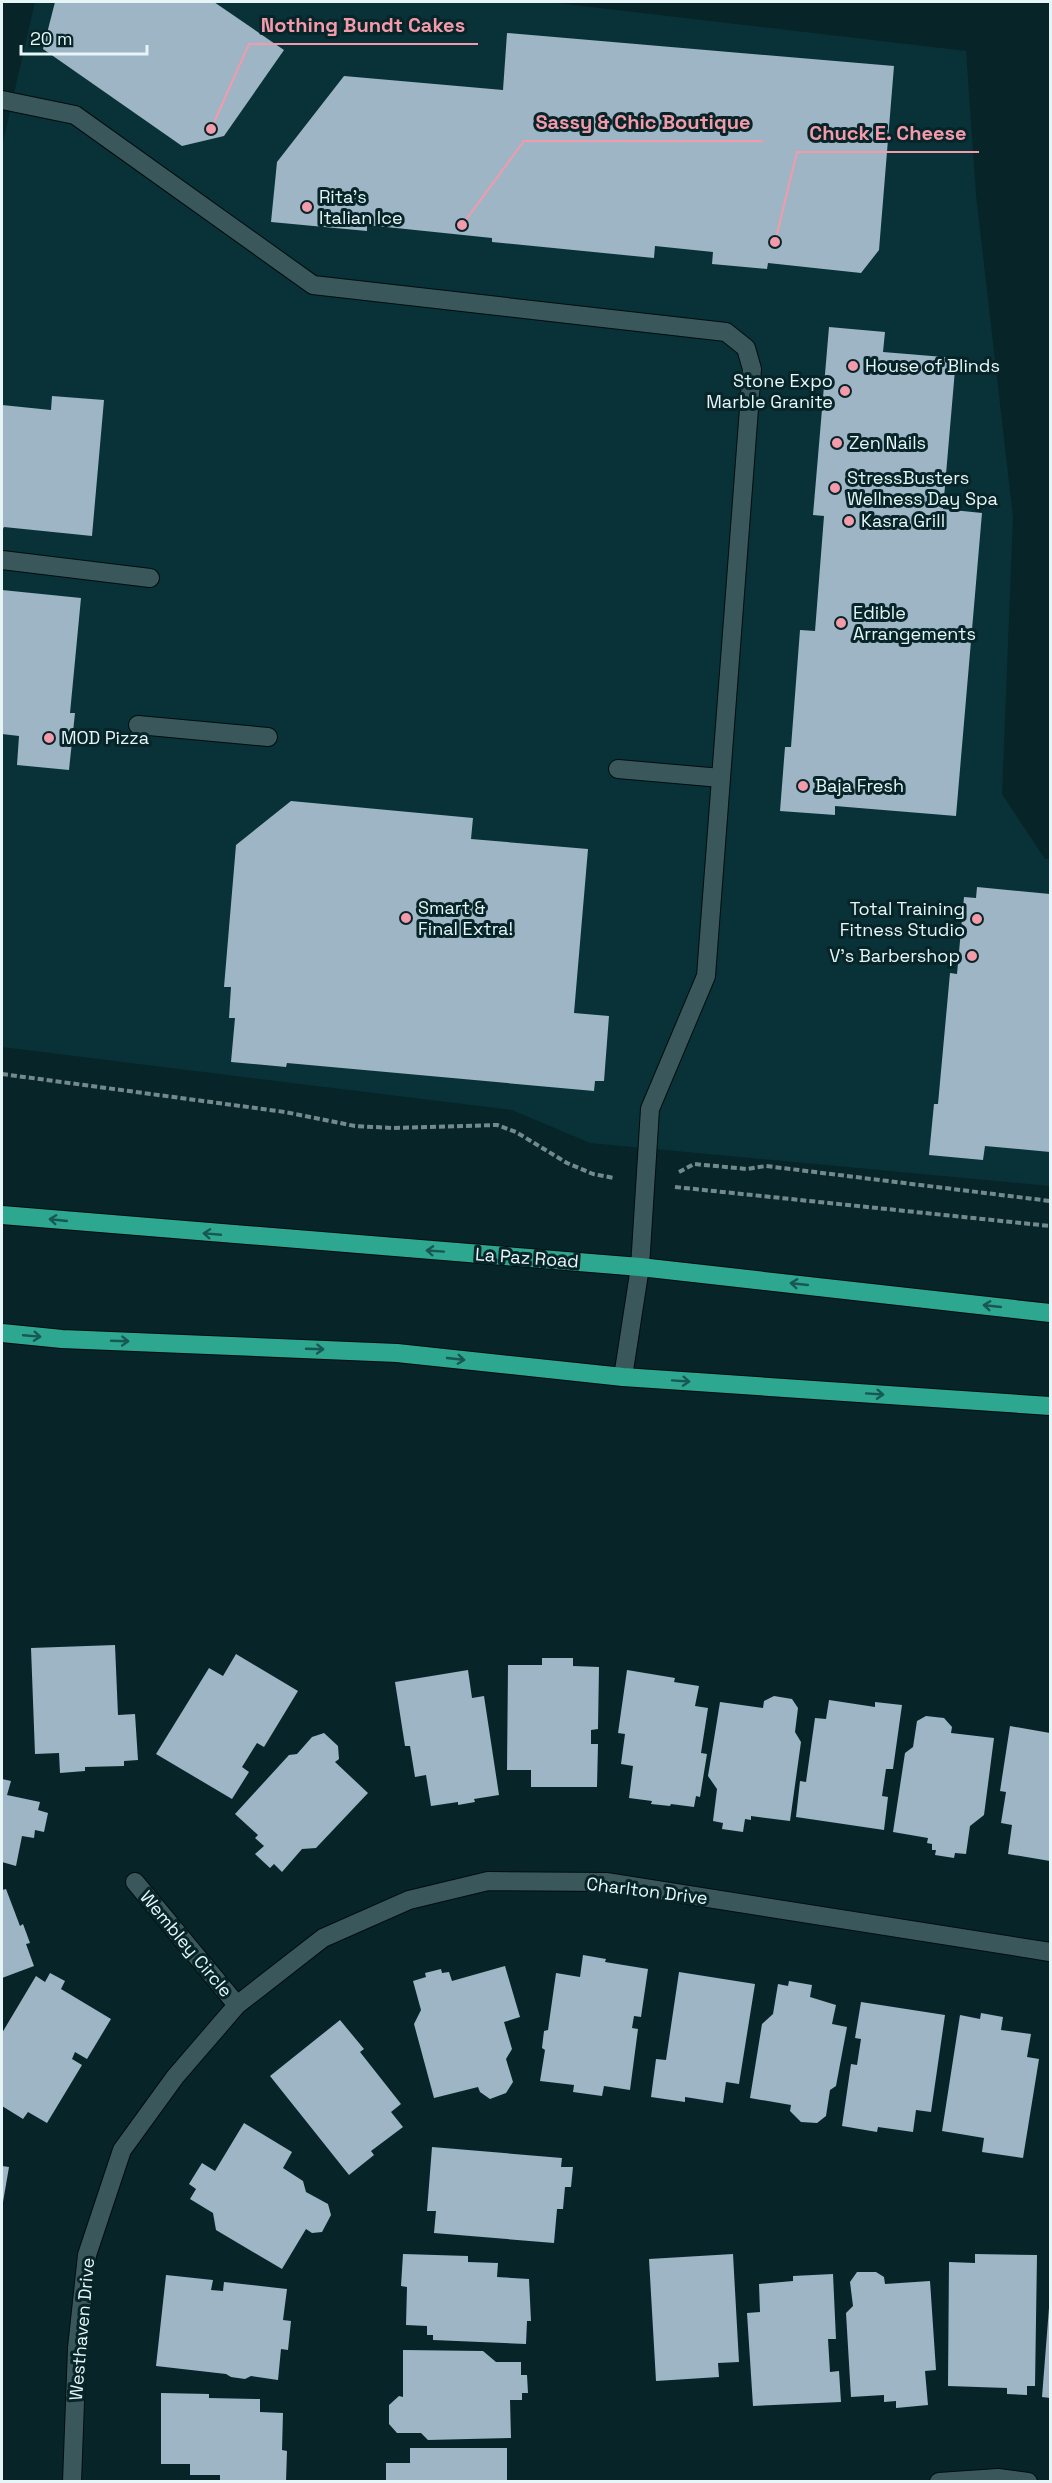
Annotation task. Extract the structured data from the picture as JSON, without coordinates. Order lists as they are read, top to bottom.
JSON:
{
  "streets": {
    "main road": ["La Paz Road"],
    "street": ["Charlton Drive", "Wembley Circle", "Westhaven Drive"]
  },
  "crossings": [
    ["Charlton Drive", "Wembley Circle"],
    ["Charlton Drive", "Westhaven Drive"],
    ["Wembley Circle", "Westhaven Drive"]
  ],
  "places": [
    "Nothing Bundt Cakes",
    "Rita's Italian Ice",
    "Sassy & Chic Boutique",
    "Chuck E. Cheese",
    "House of Blinds",
    "Stone Expo Marble Granite",
    "Zen Nails",
    "StressBusters Wellness Day Spa",
    "Kasra Grill",
    "Edible Arrangements",
    "MOD Pizza",
    "Baja Fresh",
    "Smart & Final Extra!",
    "Total Training Fitness Studio",
    "V's Barbershop"
  ],
  "scale_bar": "20 m"
}
